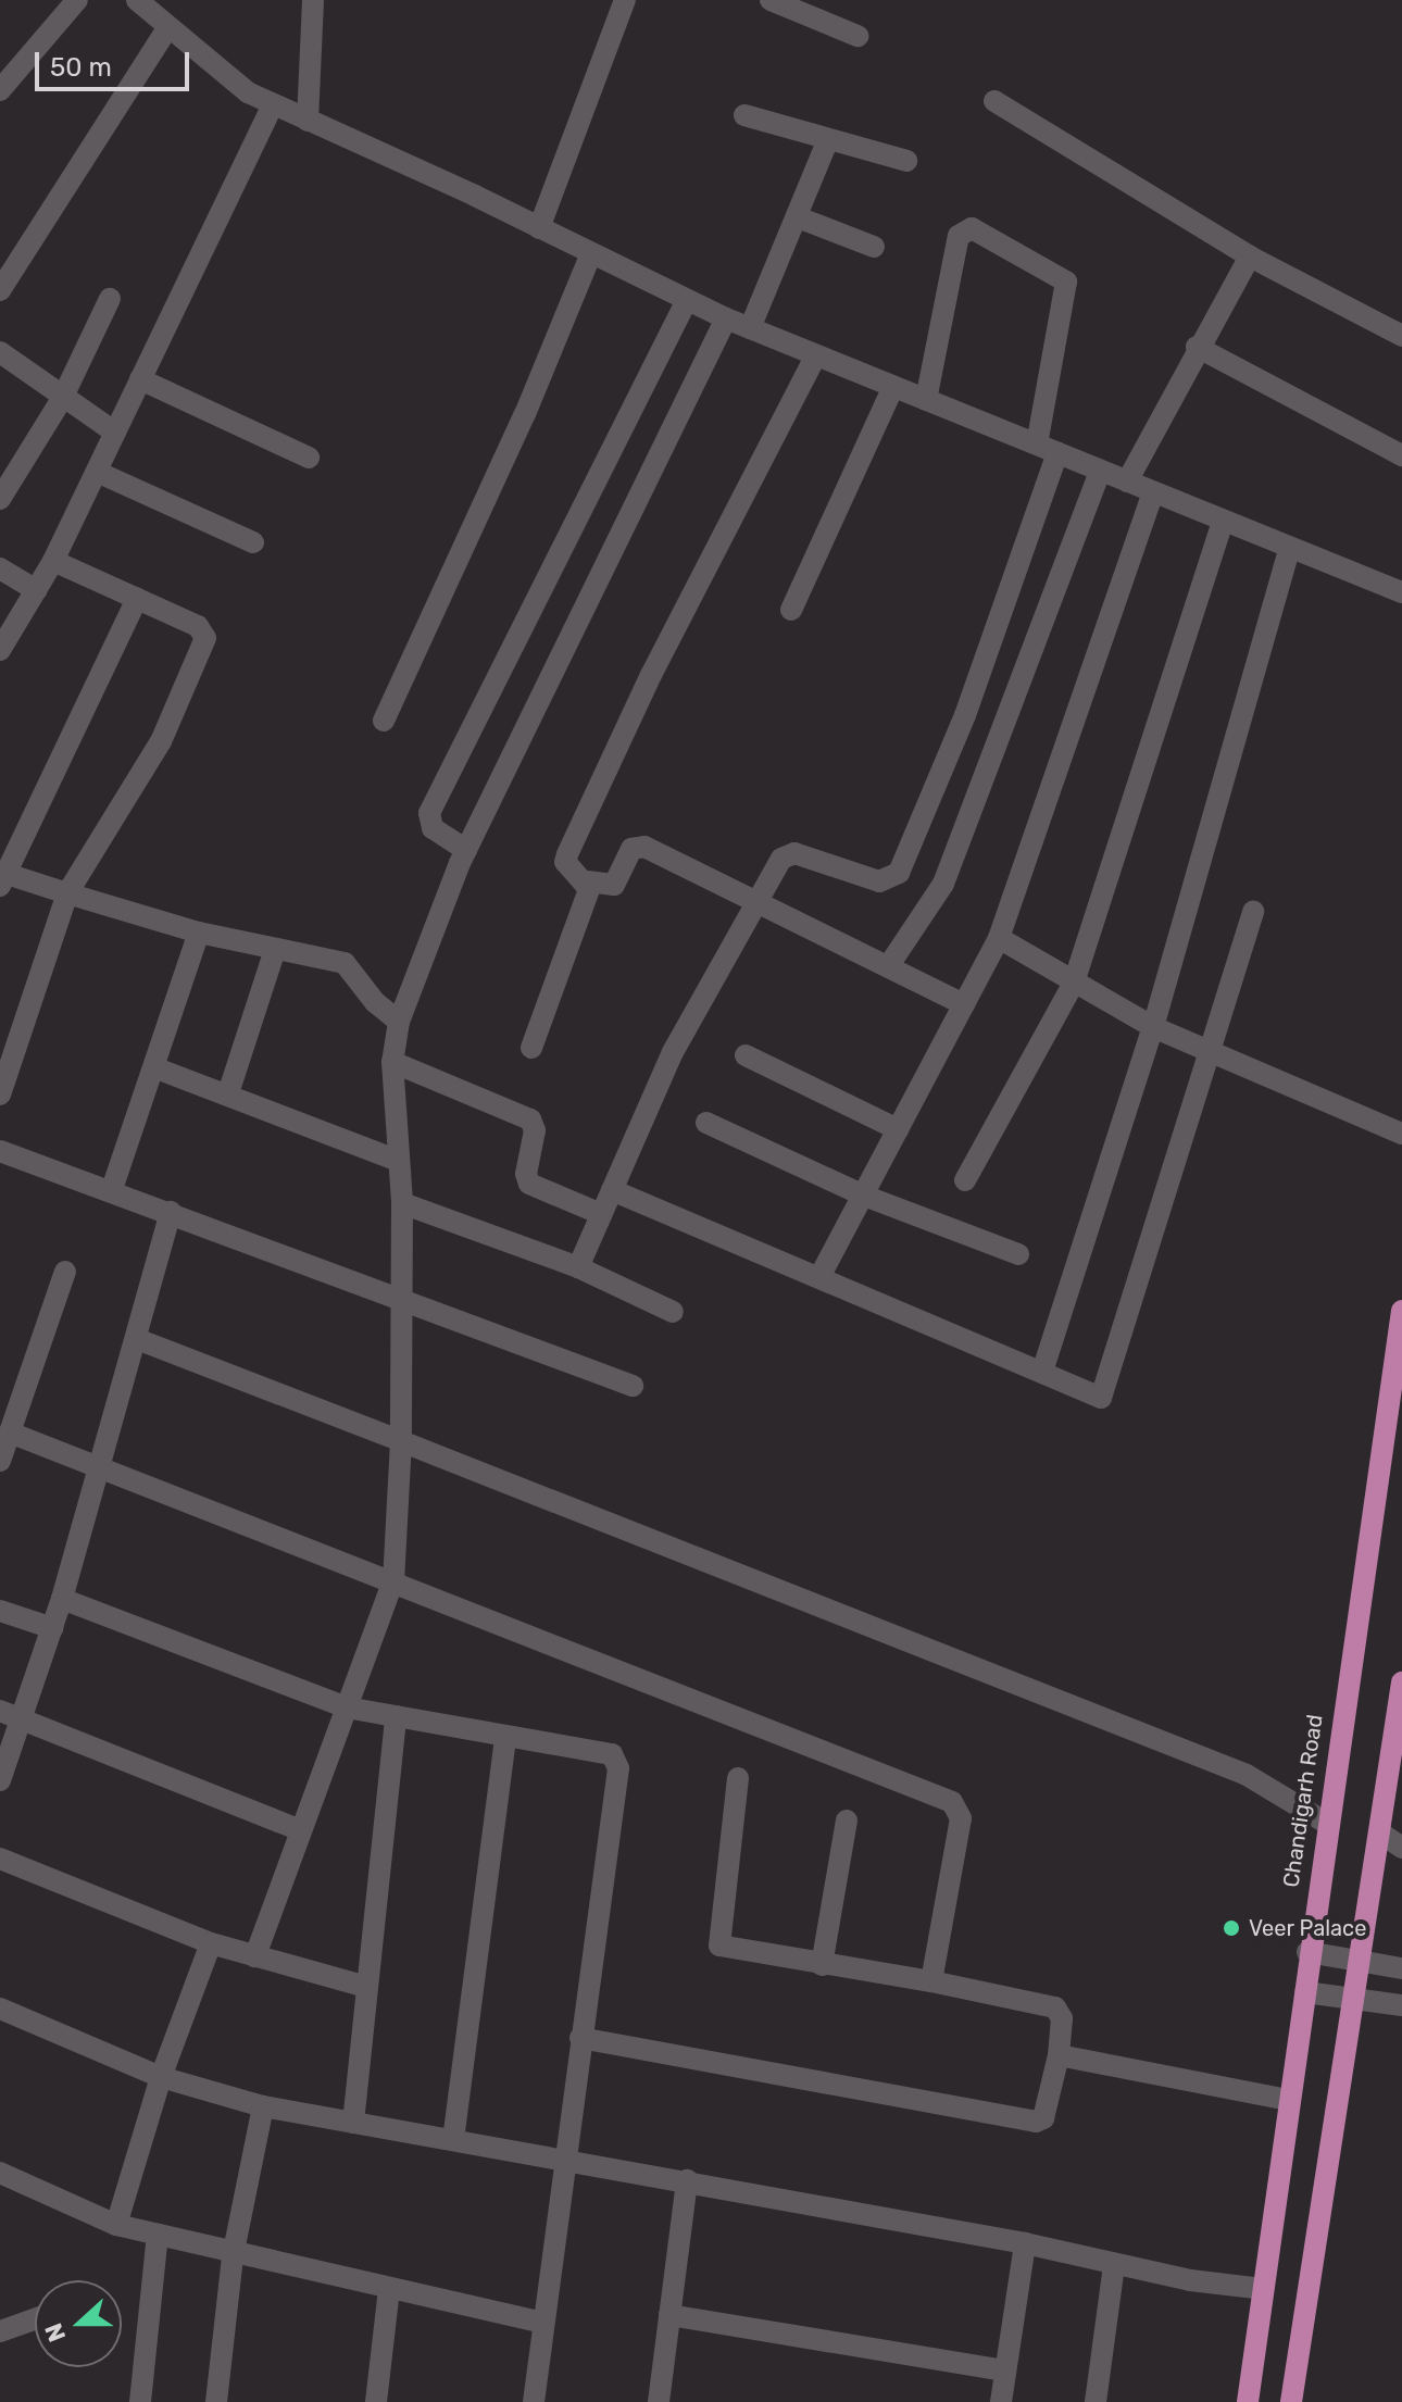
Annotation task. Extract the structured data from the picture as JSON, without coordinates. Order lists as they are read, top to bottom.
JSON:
{
  "streets": {
    "main road": ["Chandigarh Road"]
  },
  "places": ["Veer Palace"],
  "scale_bar": "50 m",
  "north": "left"
}
